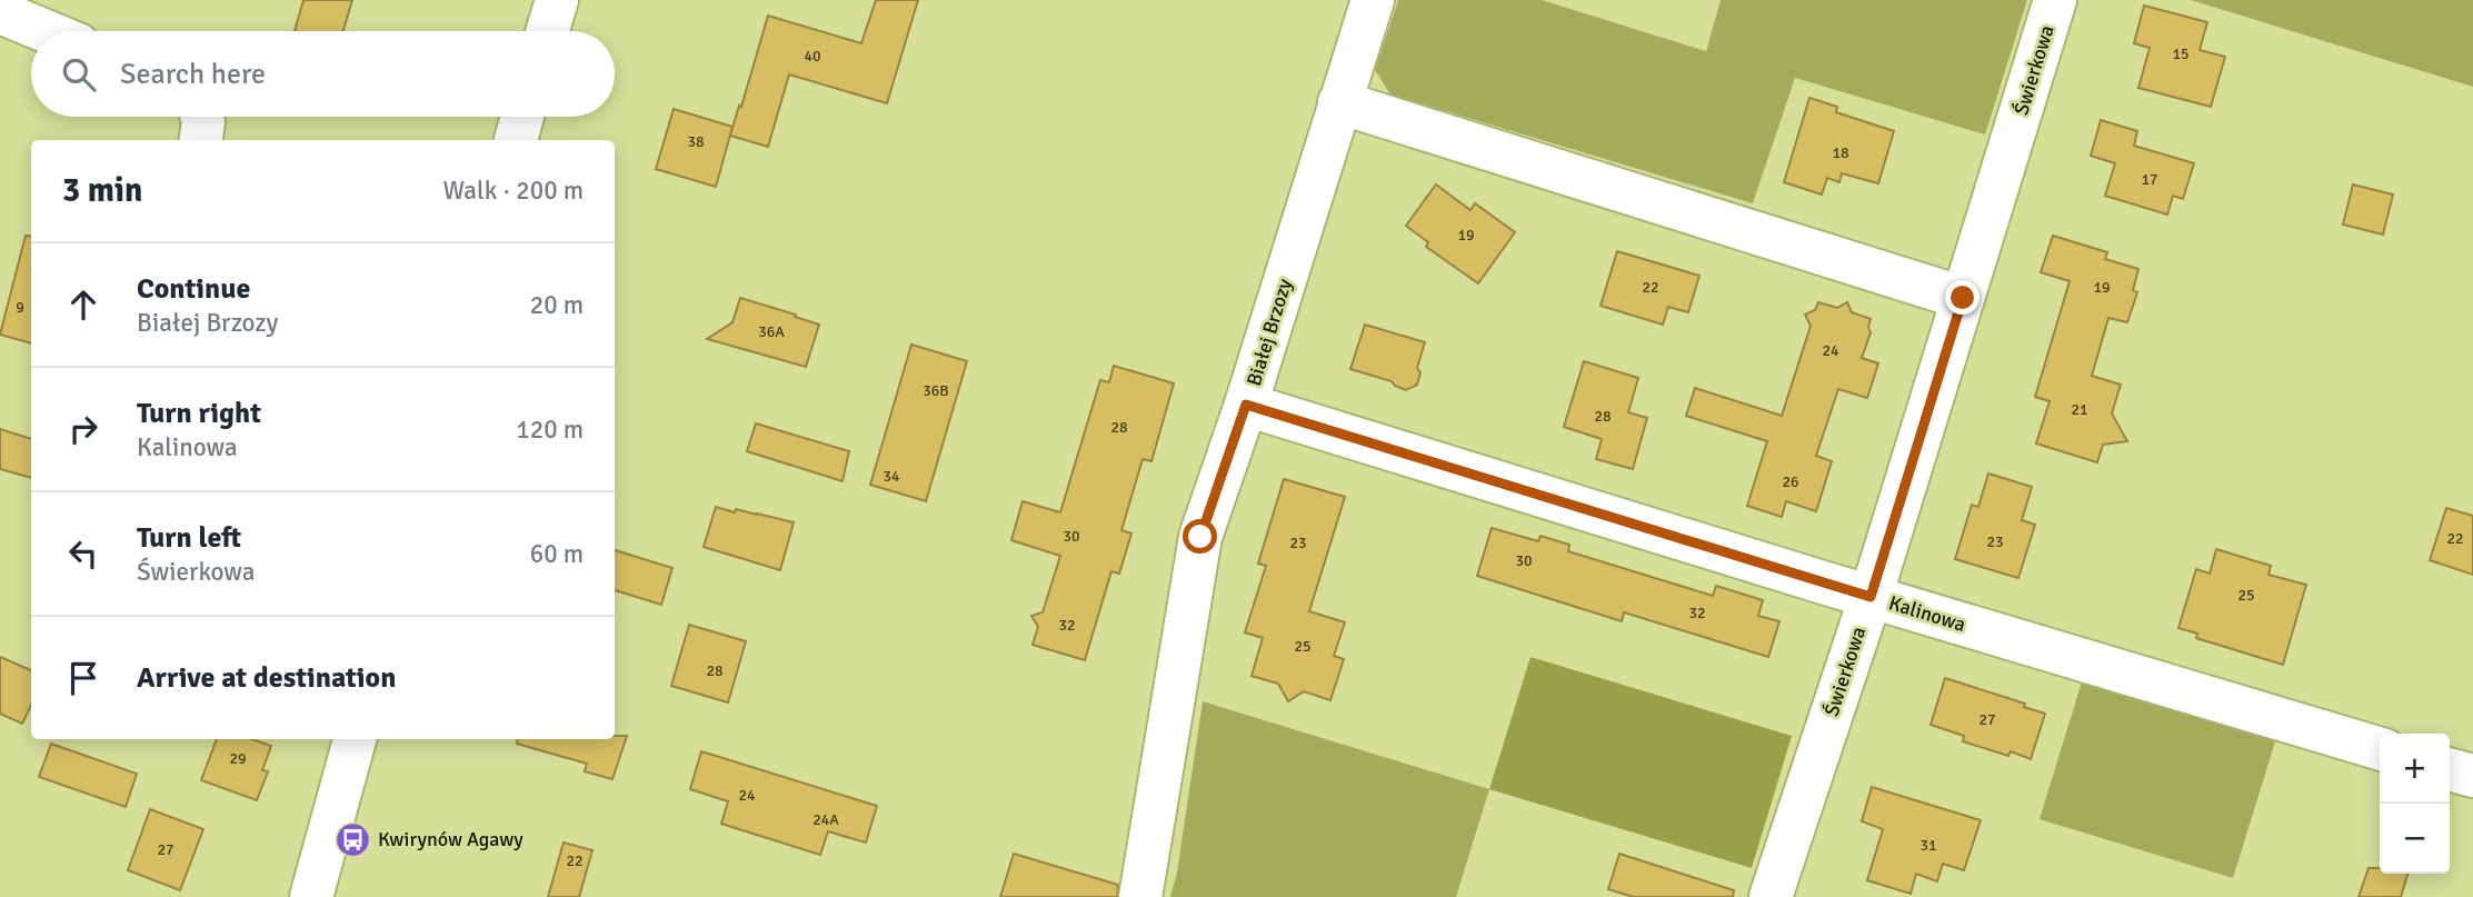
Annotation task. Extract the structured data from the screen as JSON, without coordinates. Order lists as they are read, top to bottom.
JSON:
{
  "streets": {
    "street": ["Świerkowa", "Białej Brzozy", "Kalinowa"]
  },
  "crossings": [
    ["Świerkowa", "Kalinowa"],
    ["Białej Brzozy", "Kalinowa"]
  ],
  "places": {
    "bus stop": ["Kwirynów Agawy"]
  },
  "house_numbers": [
    "15",
    "40",
    "38",
    "18",
    "17",
    "19",
    "22",
    "19",
    "9",
    "36A",
    "24",
    "36B",
    "21",
    "28",
    "28",
    "34",
    "26",
    "30",
    "22",
    "23",
    "23",
    "30",
    "25",
    "32",
    "32",
    "25",
    "28",
    "27",
    "29",
    "24",
    "24A",
    "31",
    "27",
    "22"
  ],
  "page": {
    "search": "Search here",
    "heading": ["3 min", "Walk · 200 m"],
    "list": [
      ["Continue", "Białej Brzozy", "20 m"],
      ["Turn right", "Kalinowa", "120 m"],
      ["Turn left", "Świerkowa", "60 m"],
      "Arrive at destination"
    ],
    "map_buttons": ["+", "−"]
  }
}
